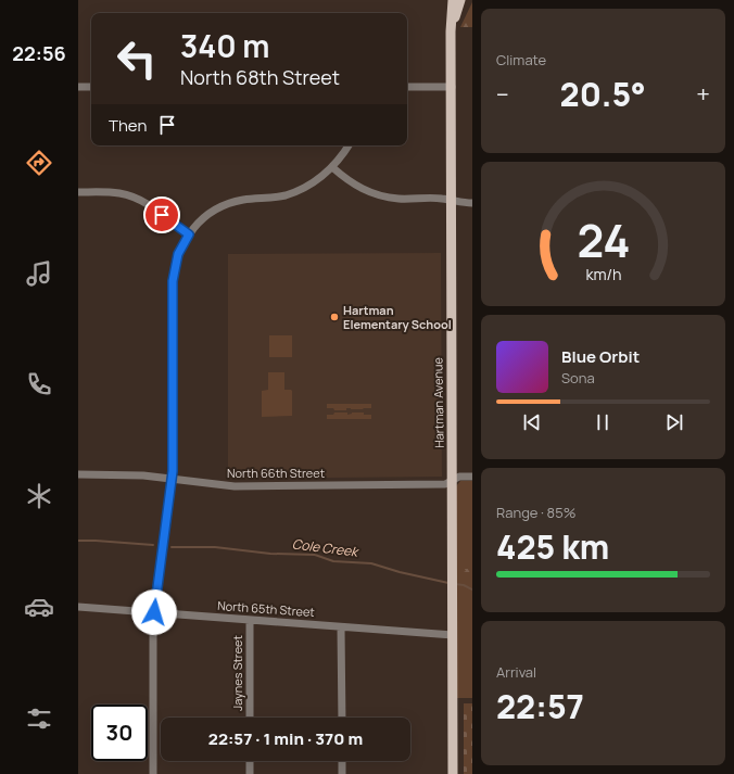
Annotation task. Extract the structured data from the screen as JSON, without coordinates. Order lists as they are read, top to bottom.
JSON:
{
  "streets": {
    "main road": ["Hartman Avenue"],
    "street": ["North 66th Street", "North 65th Street", "Jaynes Street"]
  },
  "crossings": [
    ["Hartman Avenue", "North 66th Street"],
    ["Hartman Avenue", "North 65th Street"],
    ["North 65th Street", "Jaynes Street"]
  ],
  "water": ["Cole Creek"],
  "places": ["Hartman Elementary School"],
  "page": {
    "tabs": "22:56",
    "tile": [
      "Climate",
      ["Range · 85%", "425 km"],
      ["Arrival", "22:57"]
    ],
    "turn": ["340 m", "North 68th Street"],
    "heat": ["−", "20.5°", "+"],
    "then": "Then",
    "song": ["Blue Orbit", "Sona"],
    "limit": "30",
    "trip": "22:57 · 1 min · 370 m",
    "gauge": ["24", "km/h"]
  }
}
